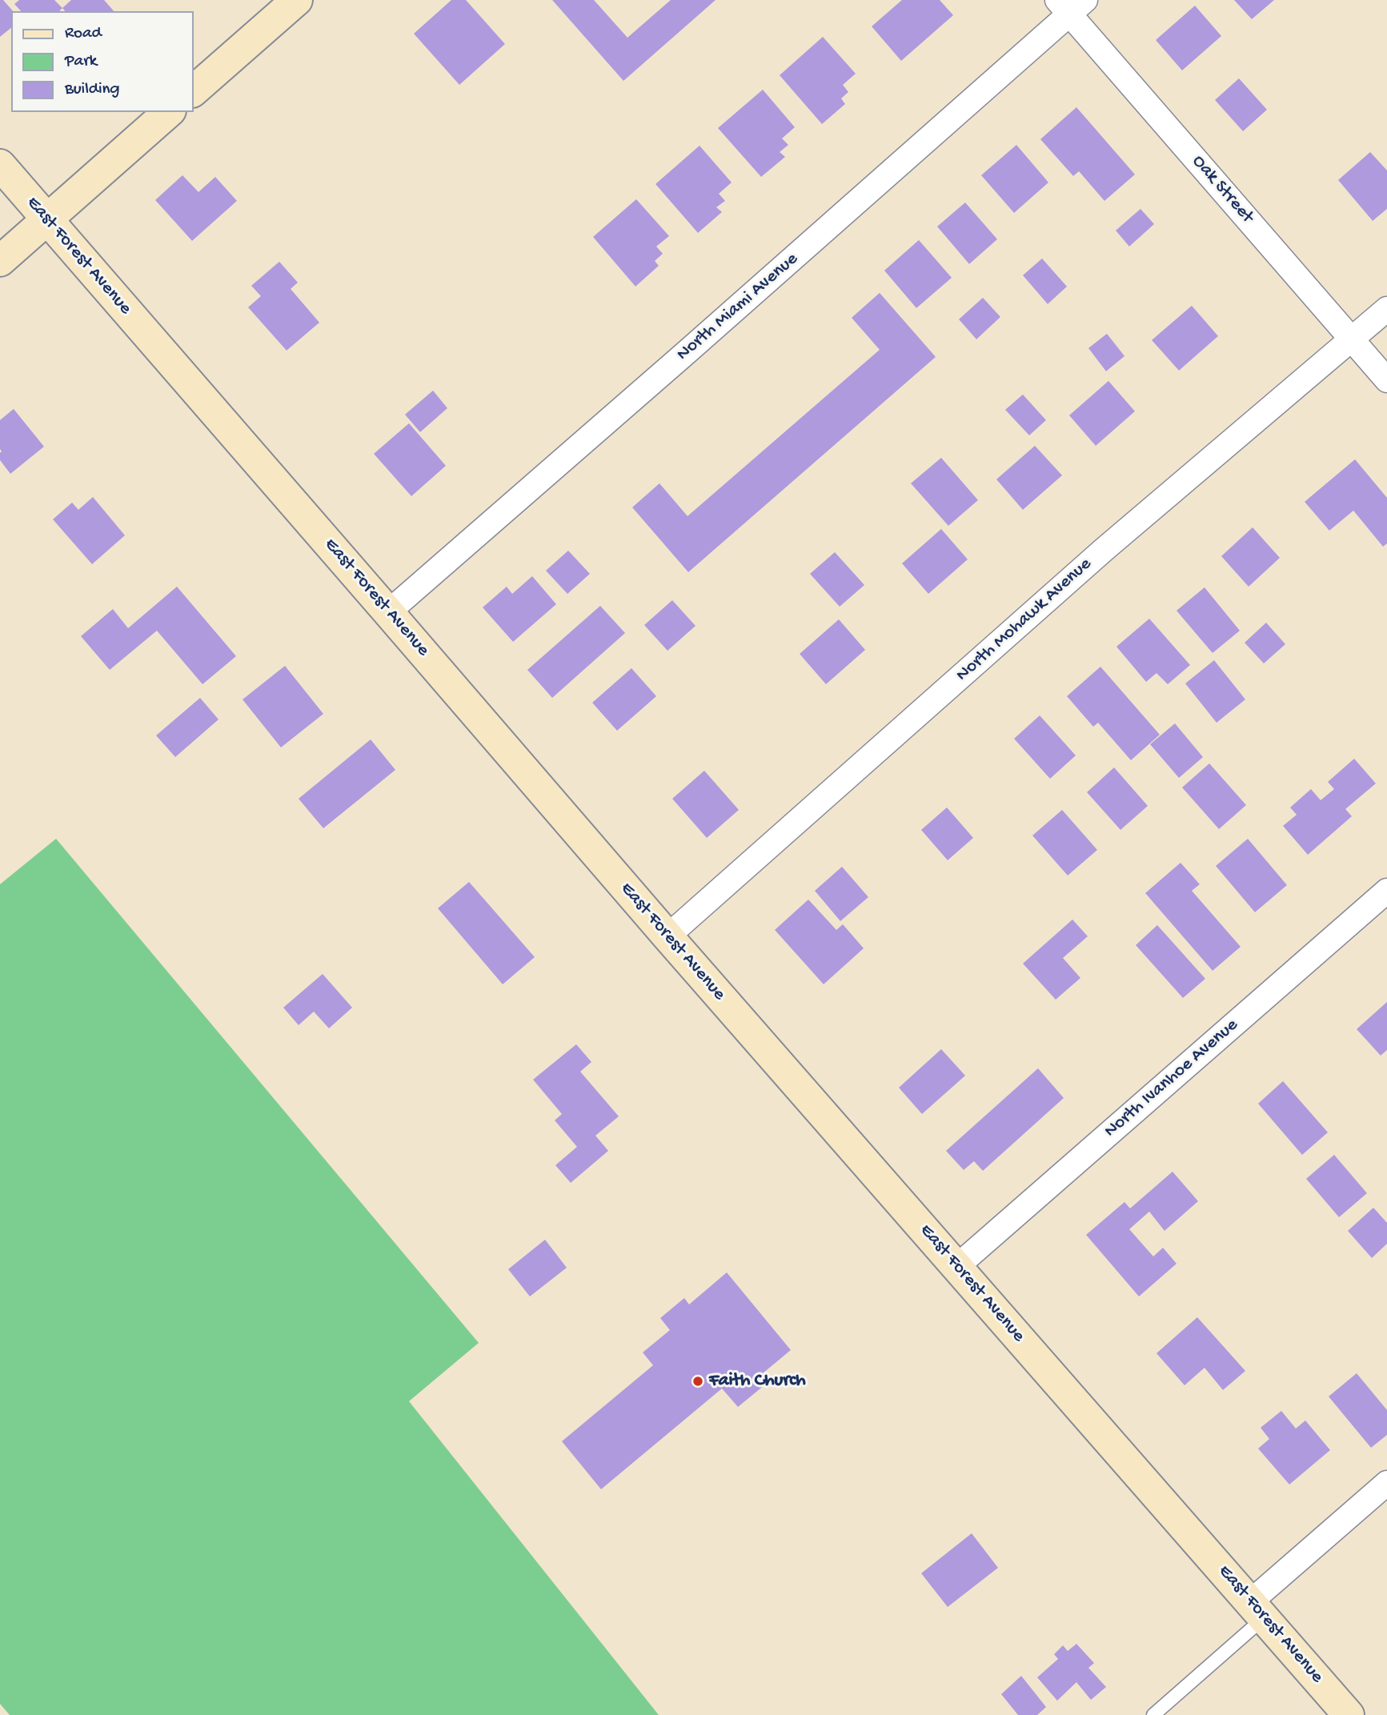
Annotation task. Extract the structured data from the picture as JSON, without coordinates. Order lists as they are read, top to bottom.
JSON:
{
  "streets": {
    "street": [
      "Oak Street",
      "East Forest Avenue",
      "North Miami Avenue",
      "North Mohawk Avenue",
      "North Ivanhoe Avenue"
    ]
  },
  "crossings": [
    ["Oak Street", "North Miami Avenue"],
    ["Oak Street", "North Mohawk Avenue"],
    ["East Forest Avenue", "North Miami Avenue"],
    ["East Forest Avenue", "North Mohawk Avenue"],
    ["East Forest Avenue", "North Ivanhoe Avenue"]
  ],
  "places": ["Faith Church"],
  "legend": ["Road", "Park", "Building"]
}
